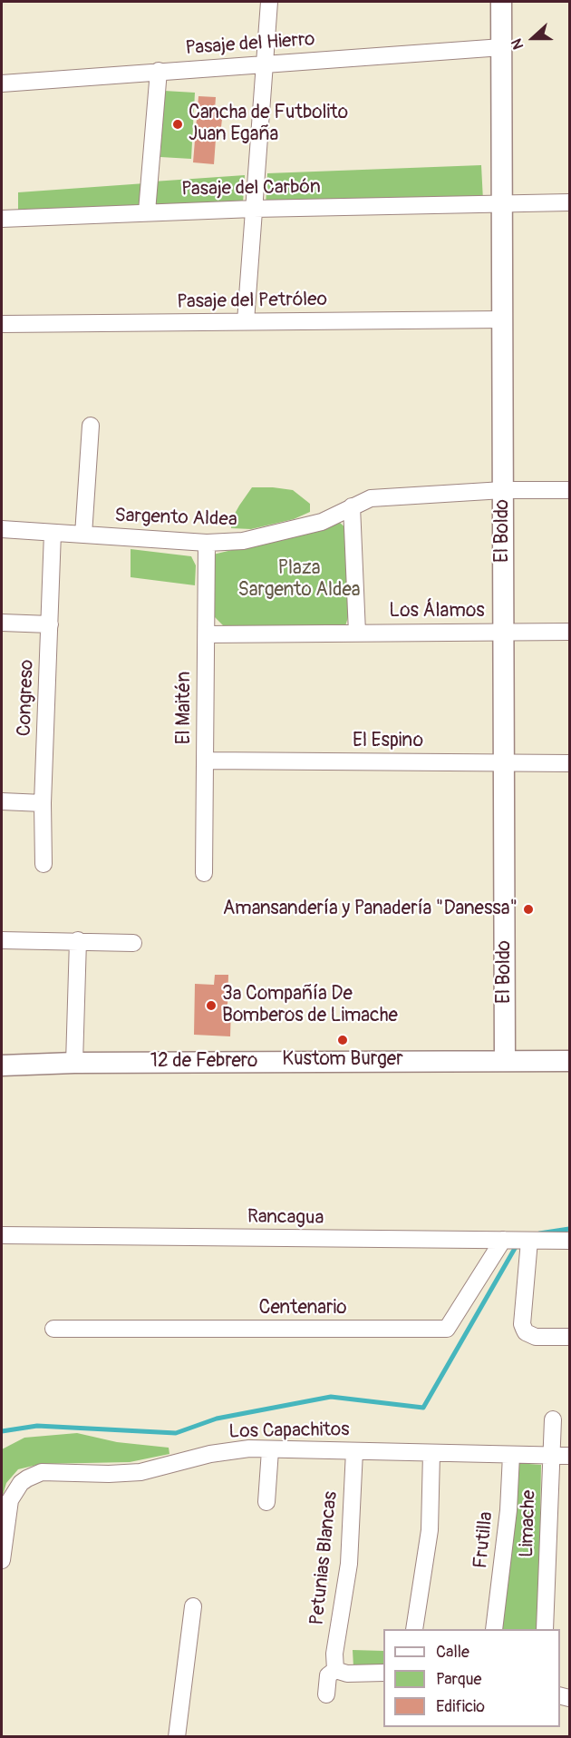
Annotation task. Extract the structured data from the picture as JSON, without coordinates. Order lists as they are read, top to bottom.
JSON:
{
  "streets": {
    "street": [
      "Pasaje del Hierro",
      "Pasaje del Carbón",
      "Pasaje del Petróleo",
      "Sargento Aldea",
      "El Boldo",
      "Los Álamos",
      "Congreso",
      "El Maitén",
      "El Espino",
      "12 de Febrero",
      "Rancagua",
      "Centenario",
      "Los Capachitos",
      "Limache",
      "Frutilla",
      "Petunias Blancas"
    ]
  },
  "crossings": [
    ["Pasaje del Hierro", "El Boldo"],
    ["Pasaje del Carbón", "El Boldo"],
    ["Pasaje del Petróleo", "El Boldo"],
    ["Sargento Aldea", "El Boldo"],
    ["Sargento Aldea", "Congreso"],
    ["Sargento Aldea", "El Maitén"],
    ["El Boldo", "Los Álamos"],
    ["El Boldo", "El Espino"],
    ["El Boldo", "12 de Febrero"],
    ["Los Álamos", "El Maitén"],
    ["El Maitén", "El Espino"],
    ["Rancagua", "Centenario"],
    ["Los Capachitos", "Limache"],
    ["Los Capachitos", "Frutilla"],
    ["Los Capachitos", "Petunias Blancas"]
  ],
  "parks": ["Plaza Sargento Aldea"],
  "places": [
    "Cancha de Futbolito Juan Egaña",
    "Amansandería y Panadería \"Danessa\"",
    "3ª Compañía De Bomberos de Limache",
    "Kustom Burger"
  ],
  "legend": ["Calle", "Parque", "Edificio"],
  "north": "left"
}
